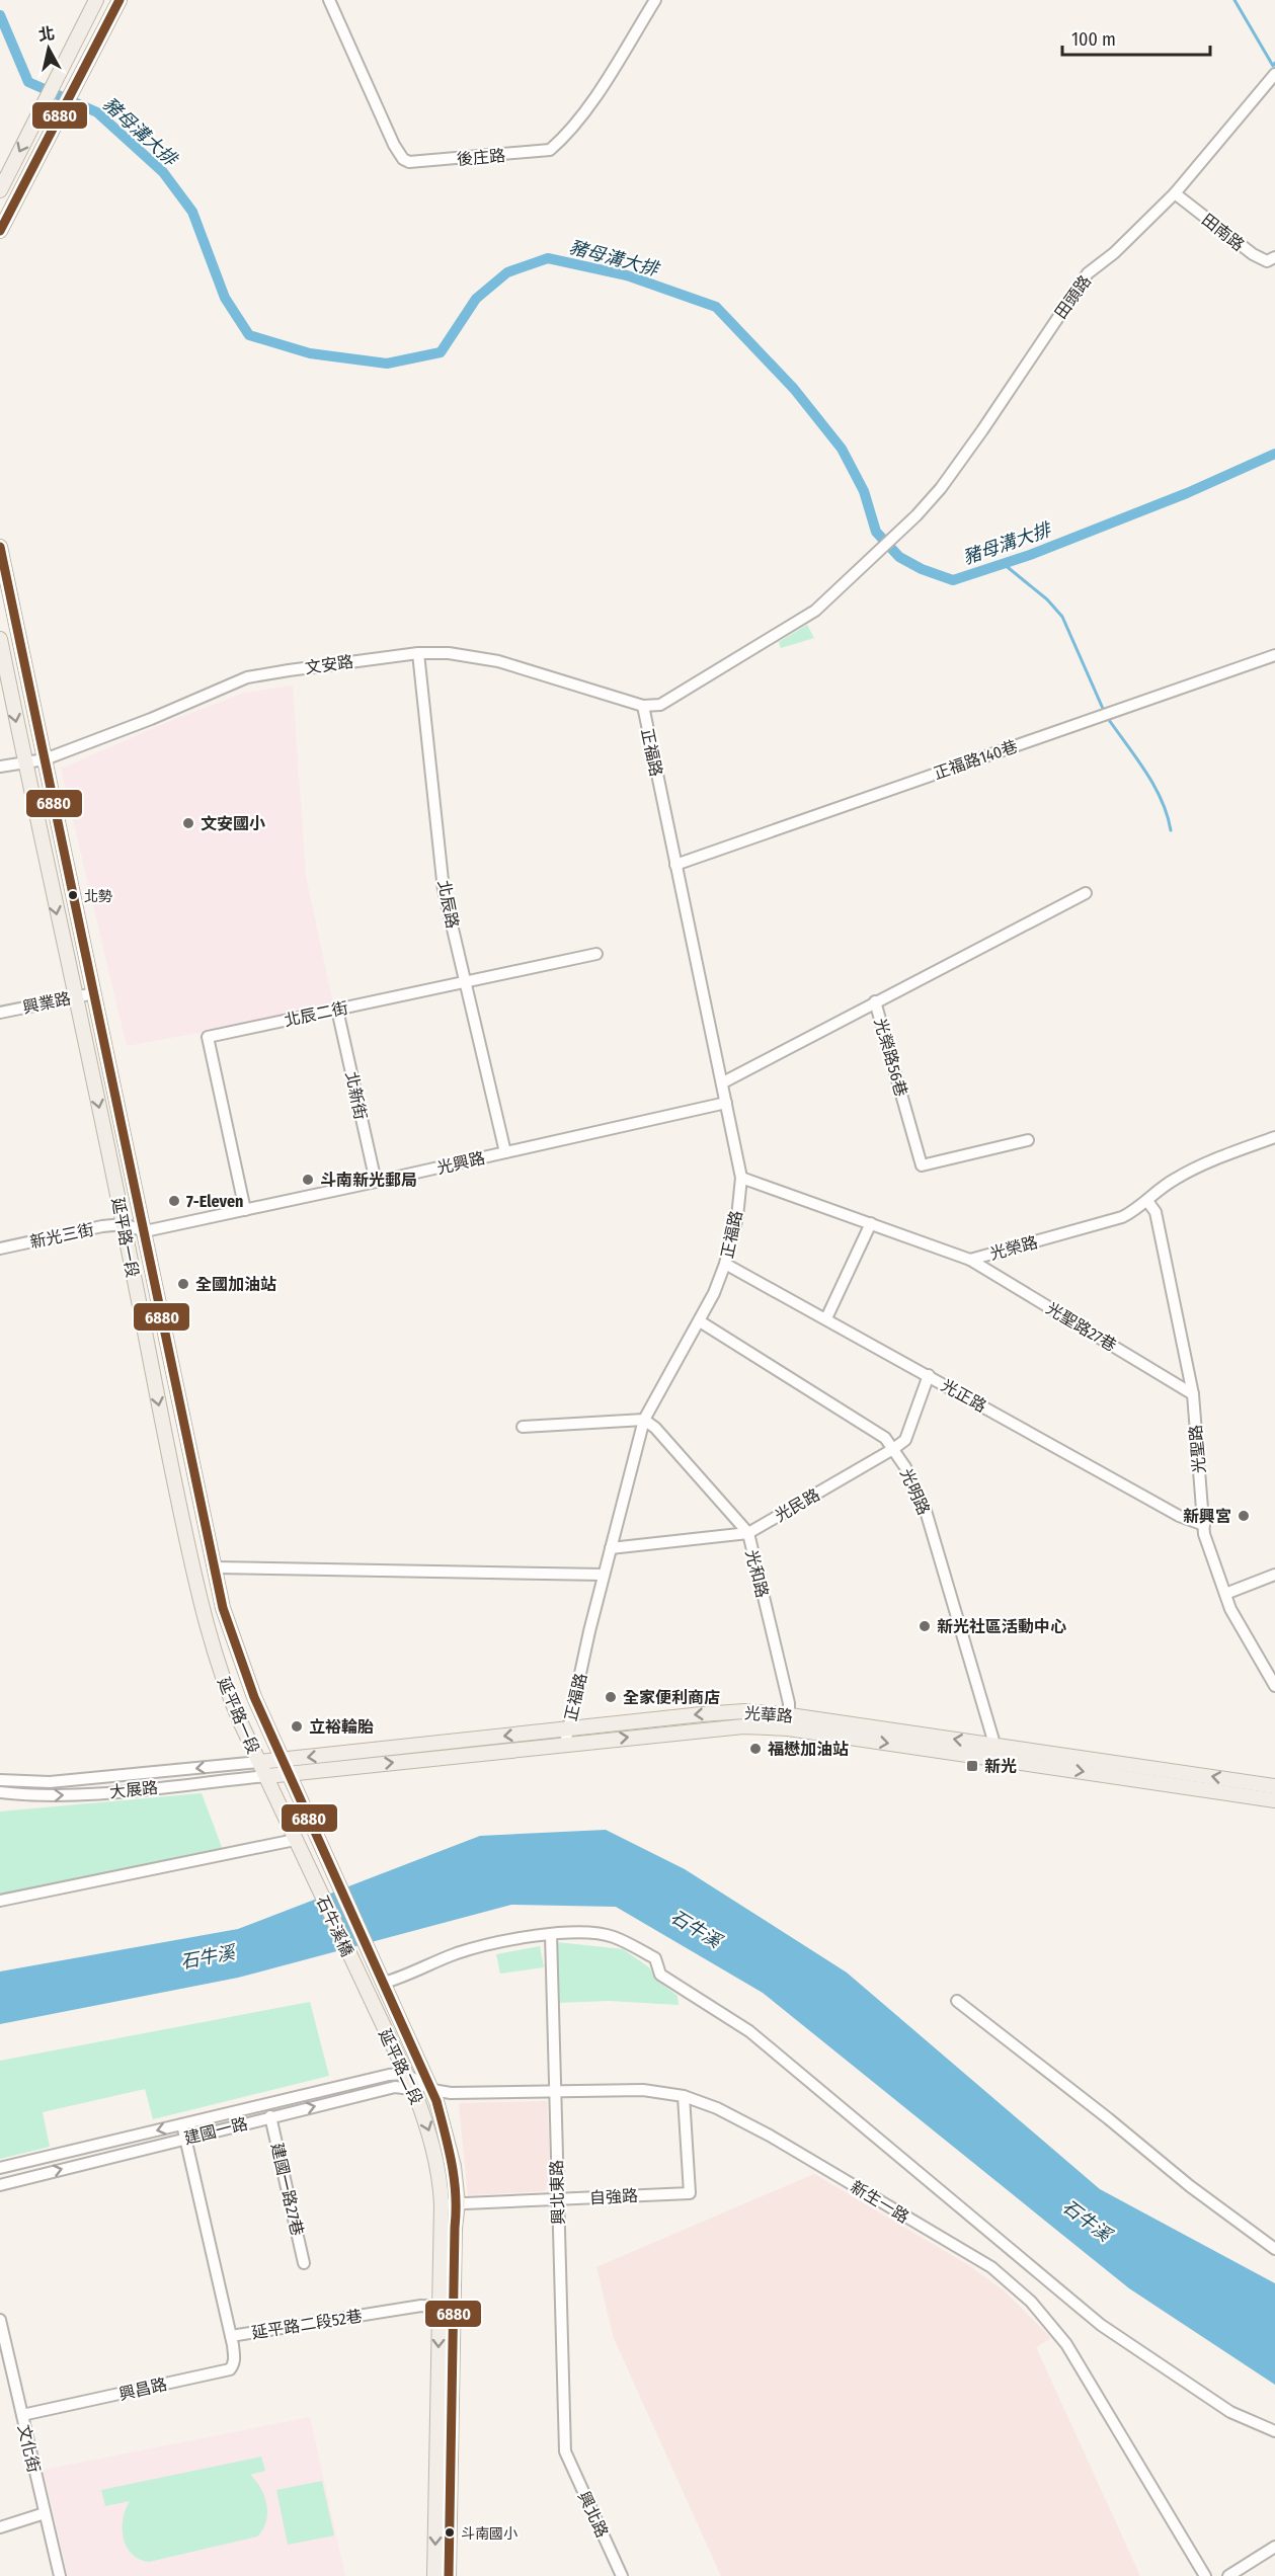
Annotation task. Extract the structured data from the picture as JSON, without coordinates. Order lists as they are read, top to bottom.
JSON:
{
  "streets": {
    "main road": [
      "延平路一段",
      "光華路",
      "石牛溪橋",
      "延平路二段"
    ],
    "street": [
      "後庄路",
      "田南路",
      "田頭路",
      "文安路",
      "正福路",
      "正福路140巷",
      "北辰路",
      "興業路",
      "北辰二街",
      "光榮路56巷",
      "北新街",
      "光興路",
      "新光三街",
      "光榮路",
      "光聖路27巷",
      "光正路",
      "光聖路",
      "光明路",
      "光民路",
      "光和路",
      "大展路",
      "建國一路",
      "建國一路27巷",
      "興北東路",
      "自強路",
      "新生一路",
      "延平路二段52巷",
      "興昌路",
      "文化街",
      "興北路"
    ]
  },
  "crossings": [
    ["田南路", "田頭路"],
    ["田頭路", "文安路"],
    ["田頭路", "正福路"],
    ["文安路", "正福路"],
    ["文安路", "北辰路"],
    ["文安路", "延平路一段"],
    ["正福路", "正福路140巷"],
    ["正福路", "光興路"],
    ["正福路", "光榮路"],
    ["正福路", "光正路"],
    ["正福路", "光明路"],
    ["正福路", "光民路"],
    ["正福路", "光和路"],
    ["正福路", "光華路"],
    ["北辰路", "北辰二街"],
    ["北辰路", "光興路"],
    ["興業路", "延平路一段"],
    ["北辰二街", "北新街"],
    ["北辰二街", "光興路"],
    ["北新街", "光興路"],
    ["光興路", "延平路一段"],
    ["新光三街", "延平路一段"],
    ["延平路一段", "光華路"],
    ["延平路一段", "大展路"],
    ["延平路一段", "石牛溪橋"],
    ["光榮路", "光聖路27巷"],
    ["光榮路", "光聖路"],
    ["光聖路27巷", "光聖路"],
    ["光正路", "光聖路"],
    ["光正路", "光民路"],
    ["光明路", "光民路"],
    ["光明路", "光華路"],
    ["光民路", "光和路"],
    ["光和路", "光華路"],
    ["光華路", "大展路"],
    ["石牛溪橋", "延平路二段"],
    ["延平路二段", "建國一路"],
    ["延平路二段", "自強路"],
    ["延平路二段", "新生一路"],
    ["延平路二段", "延平路二段52巷"],
    ["建國一路", "建國一路27巷"],
    ["建國一路", "新生一路"],
    ["建國一路", "延平路二段52巷"],
    ["興北東路", "自強路"],
    ["興北東路", "新生一路"],
    ["興北東路", "興北路"],
    ["自強路", "新生一路"],
    ["延平路二段52巷", "興昌路"],
    ["興昌路", "文化街"]
  ],
  "water": ["豬母溝大排", "石牛溪"],
  "places": {
    "other": [
      "文安國小",
      "北勢",
      "斗南新光郵局",
      "7-Eleven",
      "全國加油站",
      "新興宮",
      "新光社區活動中心",
      "全家便利商店",
      "立裕輪胎",
      "福懋加油站",
      "斗南國小"
    ],
    "transit": ["新光"]
  },
  "lines": ["transit line 6880"],
  "scale_bar": "100 m",
  "north": "top"
}
